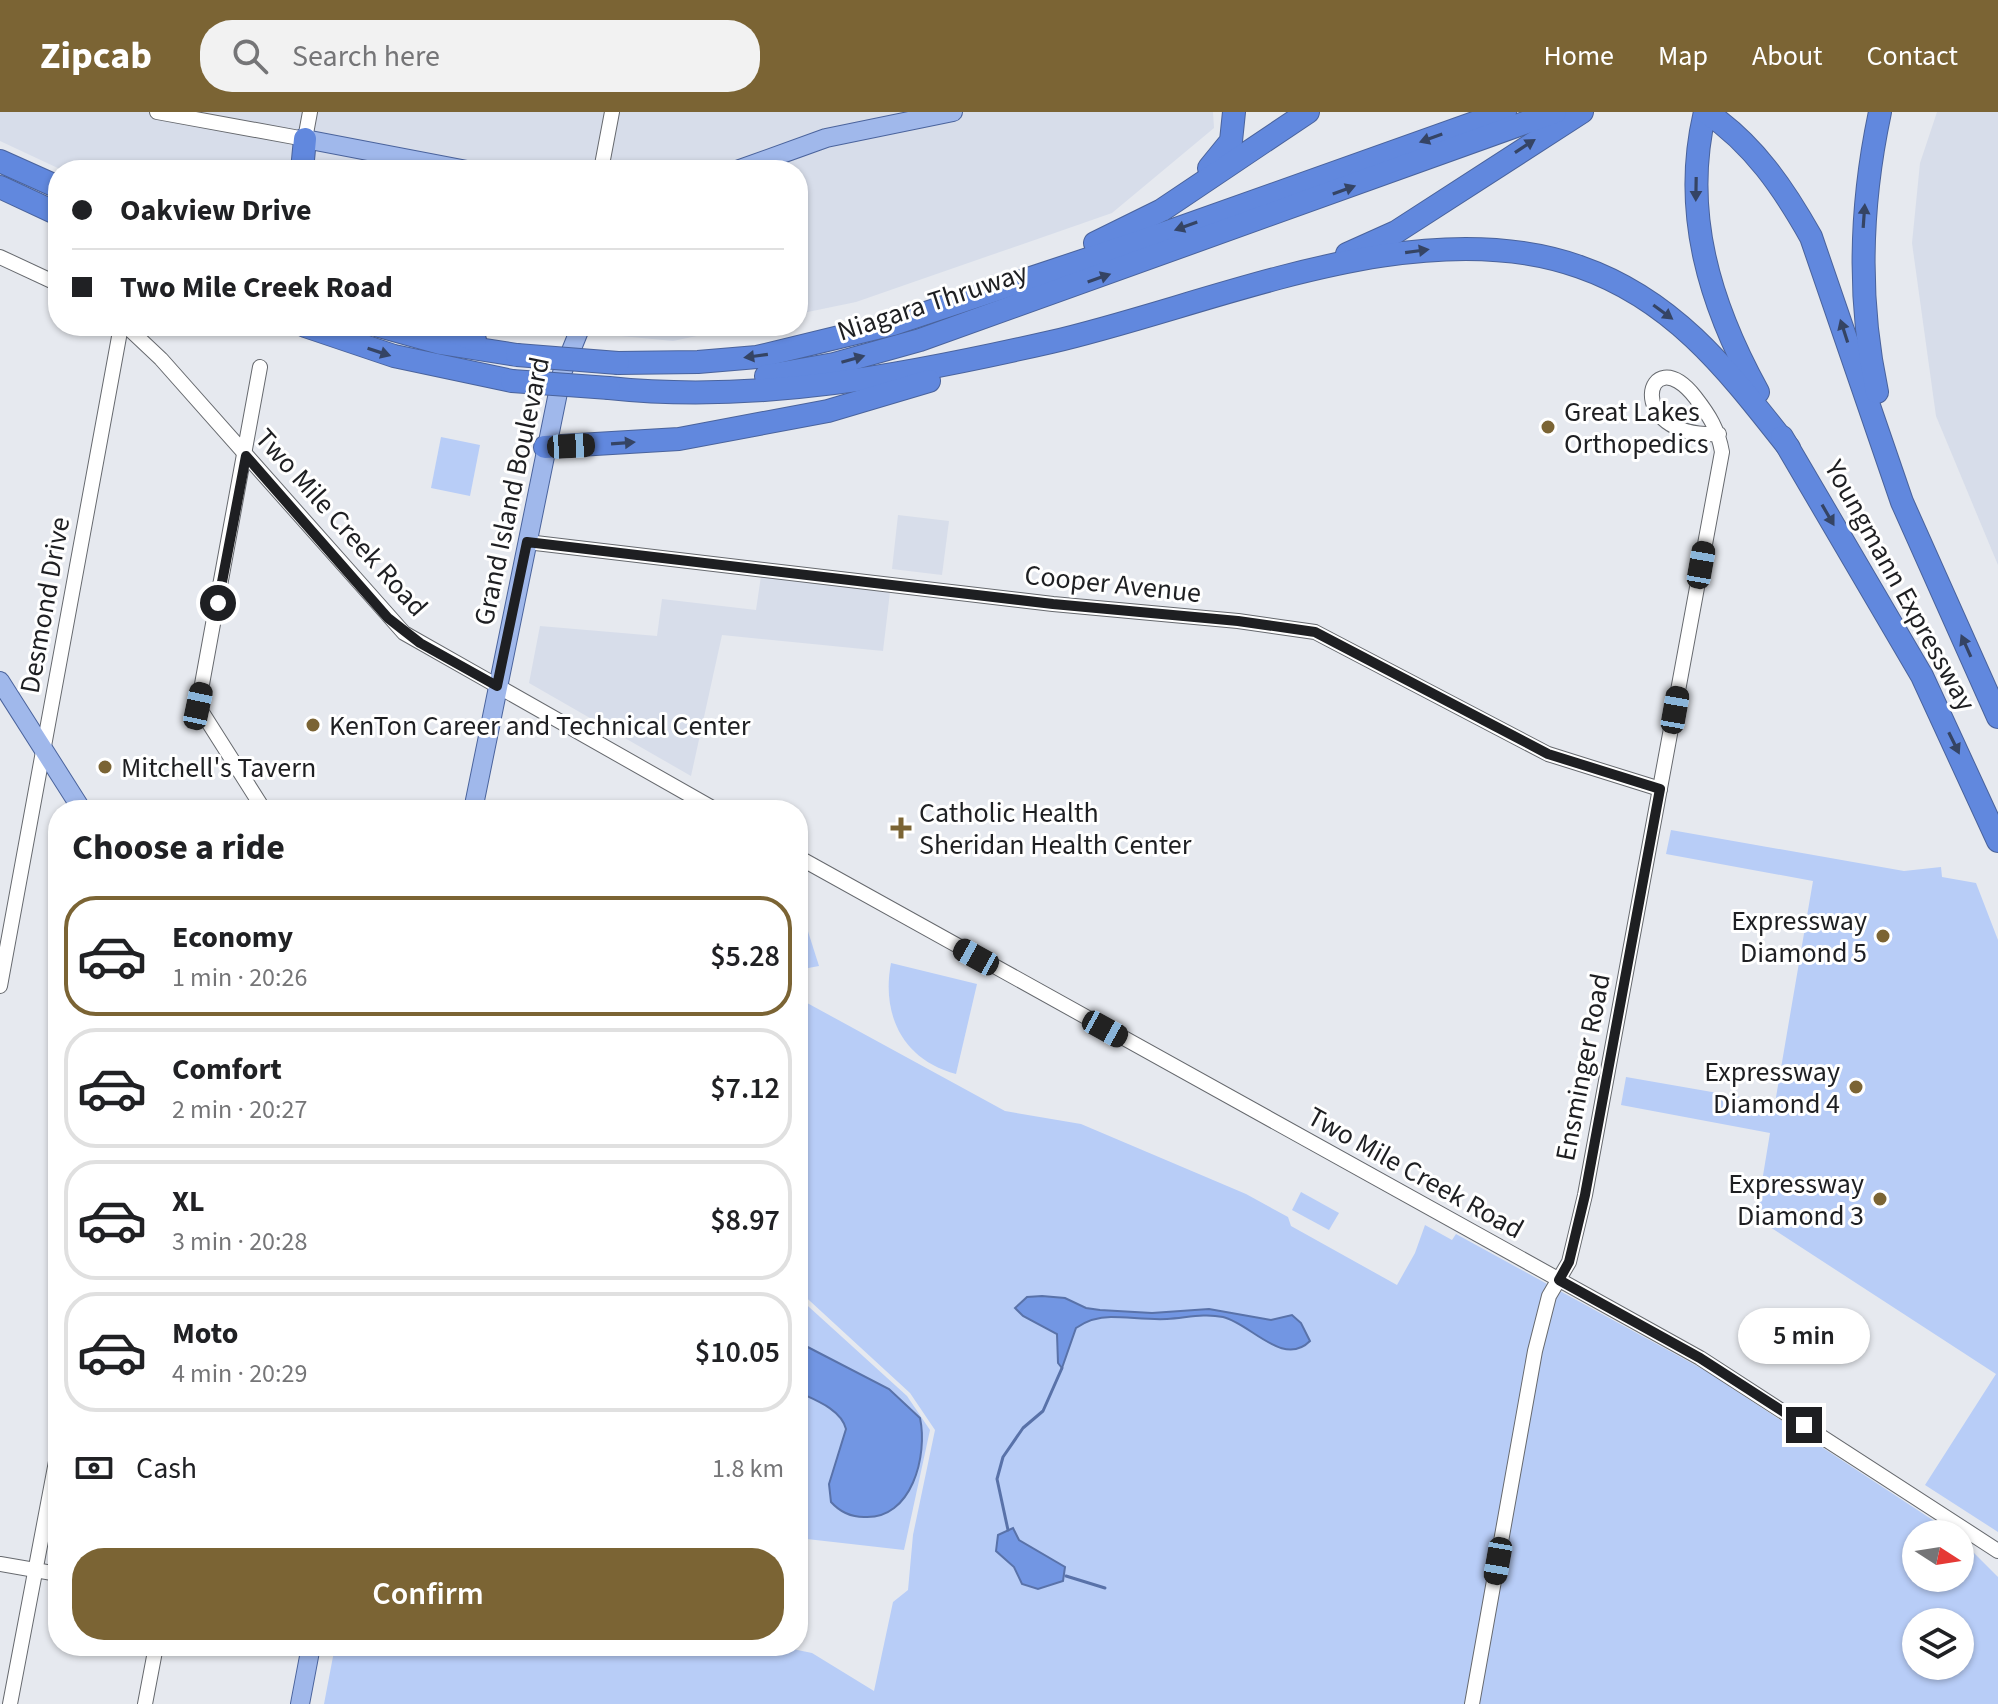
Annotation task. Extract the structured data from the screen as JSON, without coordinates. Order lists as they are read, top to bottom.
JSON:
{
  "streets": {
    "highway": ["Niagara Thruway", "Youngmann Expressway"],
    "main road": ["Grand Island Boulevard"],
    "street": [
      "Two Mile Creek Road",
      "Cooper Avenue",
      "Desmond Drive",
      "Ensminger Road"
    ]
  },
  "crossings": [
    ["Grand Island Boulevard", "Two Mile Creek Road"],
    ["Grand Island Boulevard", "Cooper Avenue"],
    ["Two Mile Creek Road", "Ensminger Road"],
    ["Cooper Avenue", "Ensminger Road"]
  ],
  "places": {
    "other": [
      "Great Lakes Orthopedics",
      "KenTon Career and Technical Center",
      "Mitchell's Tavern",
      "Expressway Diamond 5",
      "Expressway Diamond 4",
      "Expressway Diamond 3"
    ],
    "health": ["Catholic Health Sheridan Health Center"]
  },
  "north": "right",
  "page": {
    "header": "Zipcab",
    "search": "Search here",
    "nav": [
      "Home",
      "Map",
      "About",
      "Contact"
    ],
    "banner": ["Oakview Drive", "Two Mile Creek Road"],
    "heading": "Choose a ride",
    "list": [
      {
        "name": "Economy",
        "note": "1 min · 20:26",
        "value": "$5.28"
      },
      {
        "name": "Comfort",
        "note": "2 min · 20:27",
        "value": "$7.12"
      },
      {
        "name": "XL",
        "note": "3 min · 20:28",
        "value": "$8.97"
      },
      {
        "name": "Moto",
        "note": "4 min · 20:29",
        "value": "$10.05"
      }
    ],
    "bubble": "5 min",
    "pay": ["Cash", "1.8 km"],
    "buttons": "Confirm"
  }
}
